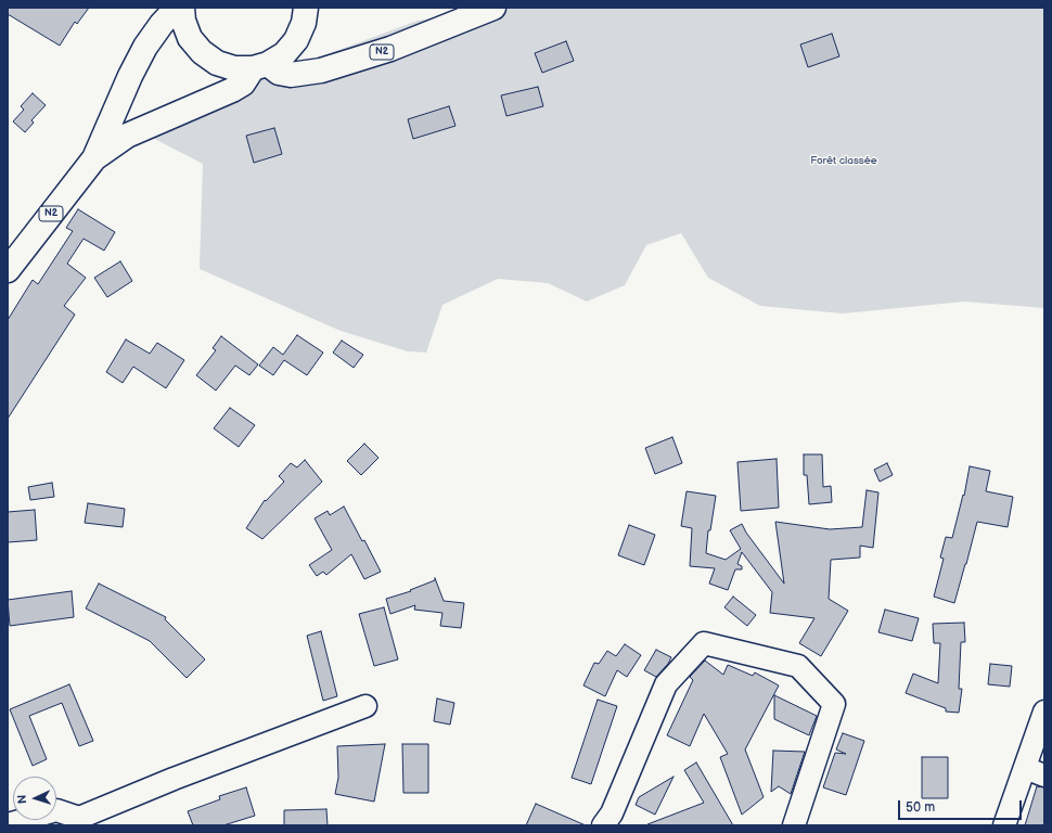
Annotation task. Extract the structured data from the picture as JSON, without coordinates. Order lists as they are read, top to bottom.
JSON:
{
  "streets": {
    "highway": ["N2"]
  },
  "parks": ["Forêt classée"],
  "scale_bar": "50 m",
  "north": "left"
}
